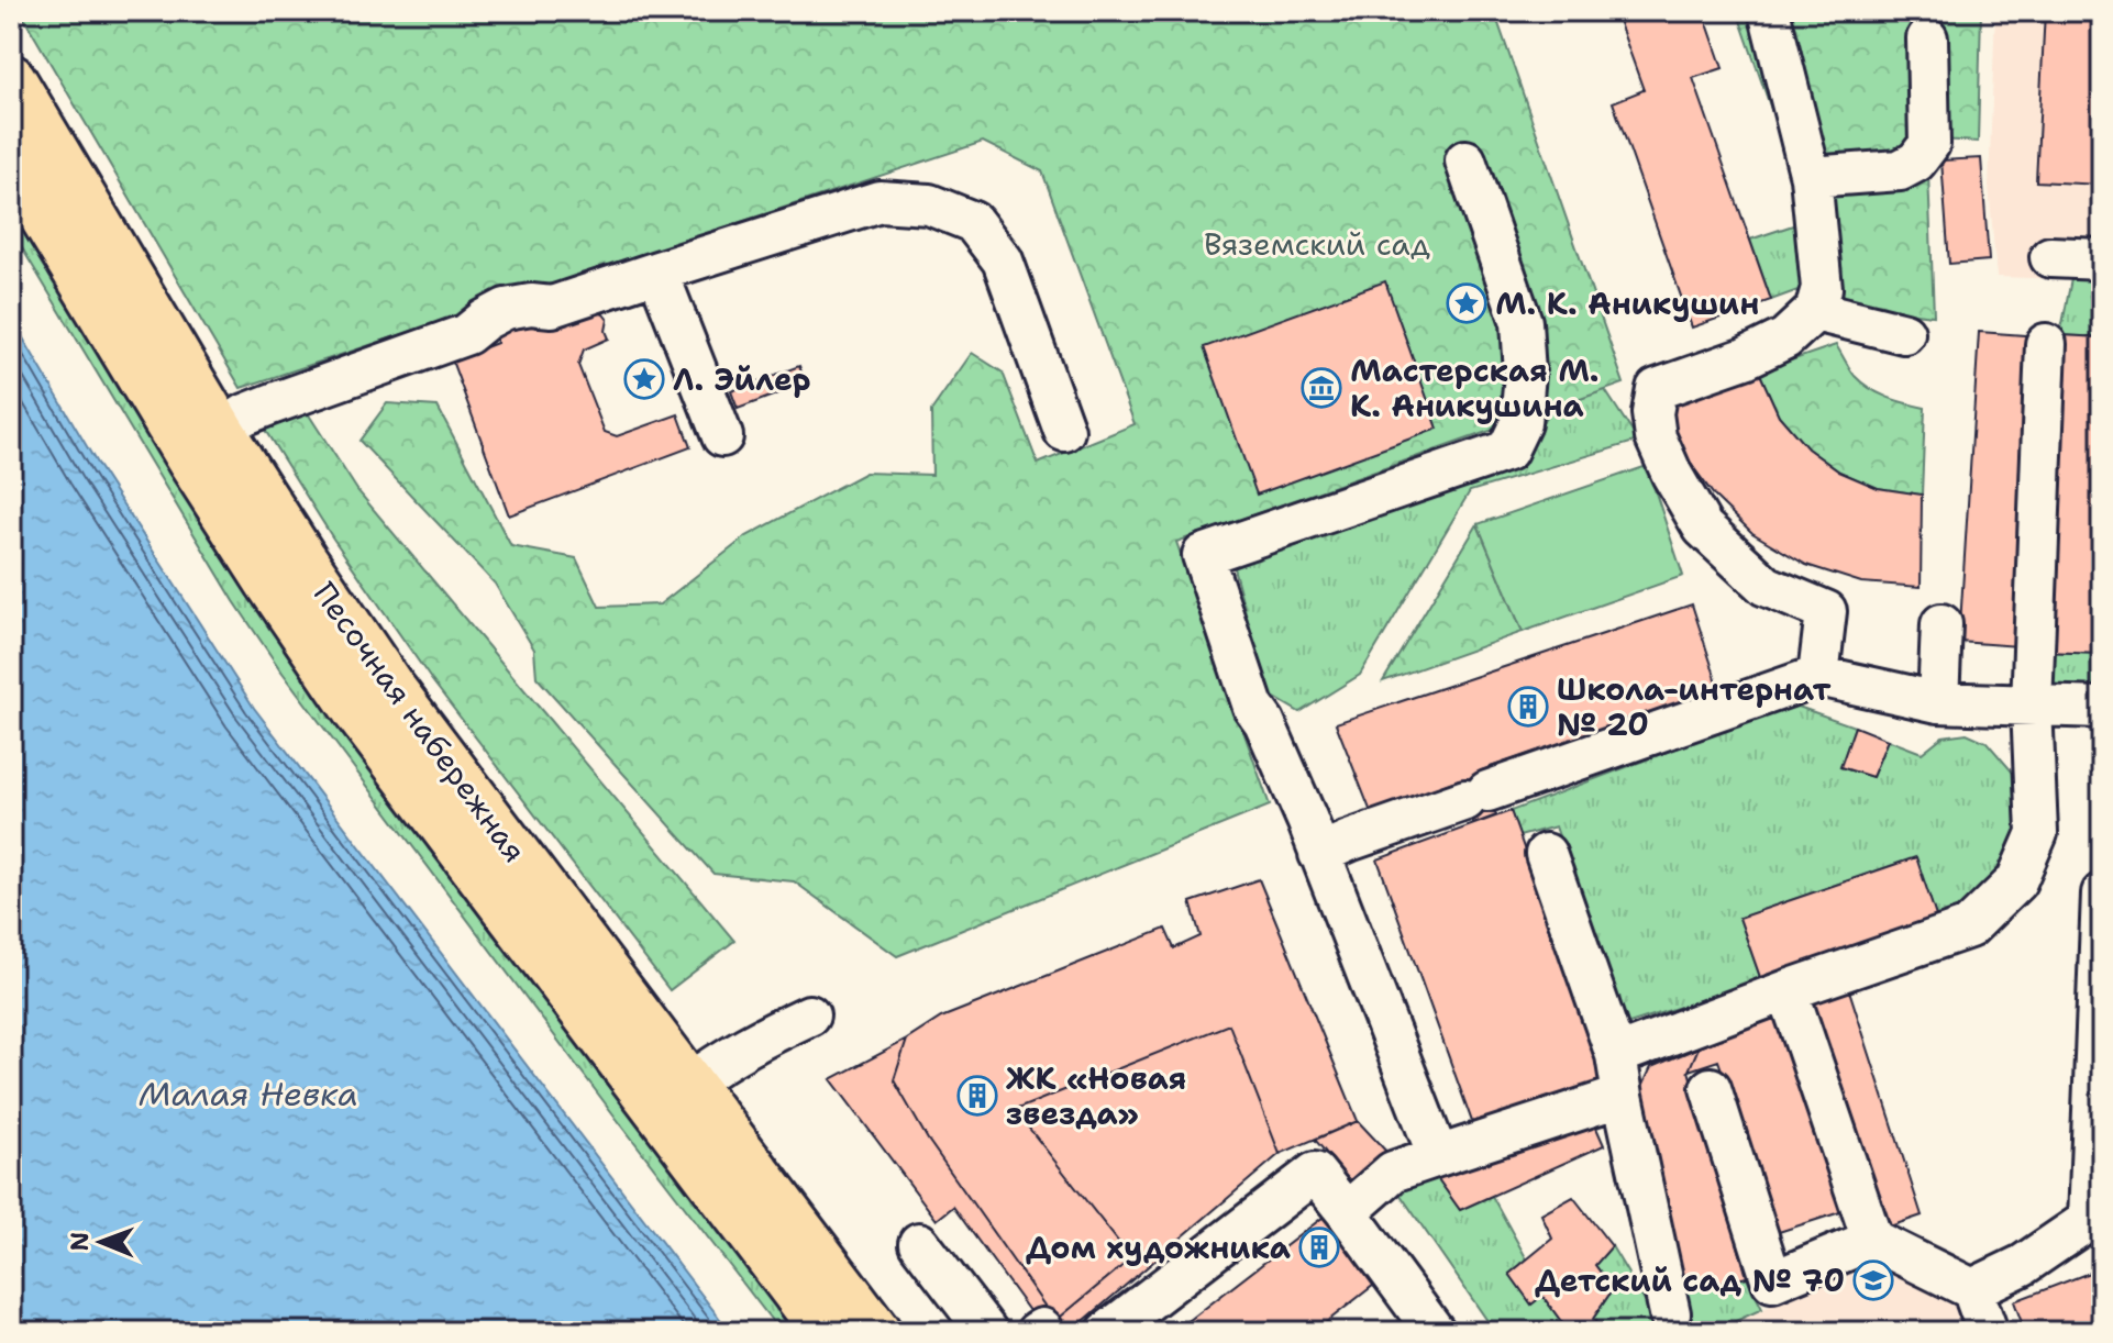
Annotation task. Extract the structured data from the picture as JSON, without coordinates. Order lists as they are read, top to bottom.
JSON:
{
  "streets": {
    "main road": ["Песочная набережная"]
  },
  "water": ["Малая Невка"],
  "parks": ["Вяземский сад"],
  "places": {
    "place": ["М. К. Аникушин", "Л. Эйлер"],
    "museum": ["Мастерская М. К. Аникушина"],
    "building": ["Школа-интернат № 20", "ЖК «Новая звезда»", "Дом художника"],
    "school or university": ["Детский сад № 70"]
  },
  "north": "left"
}
